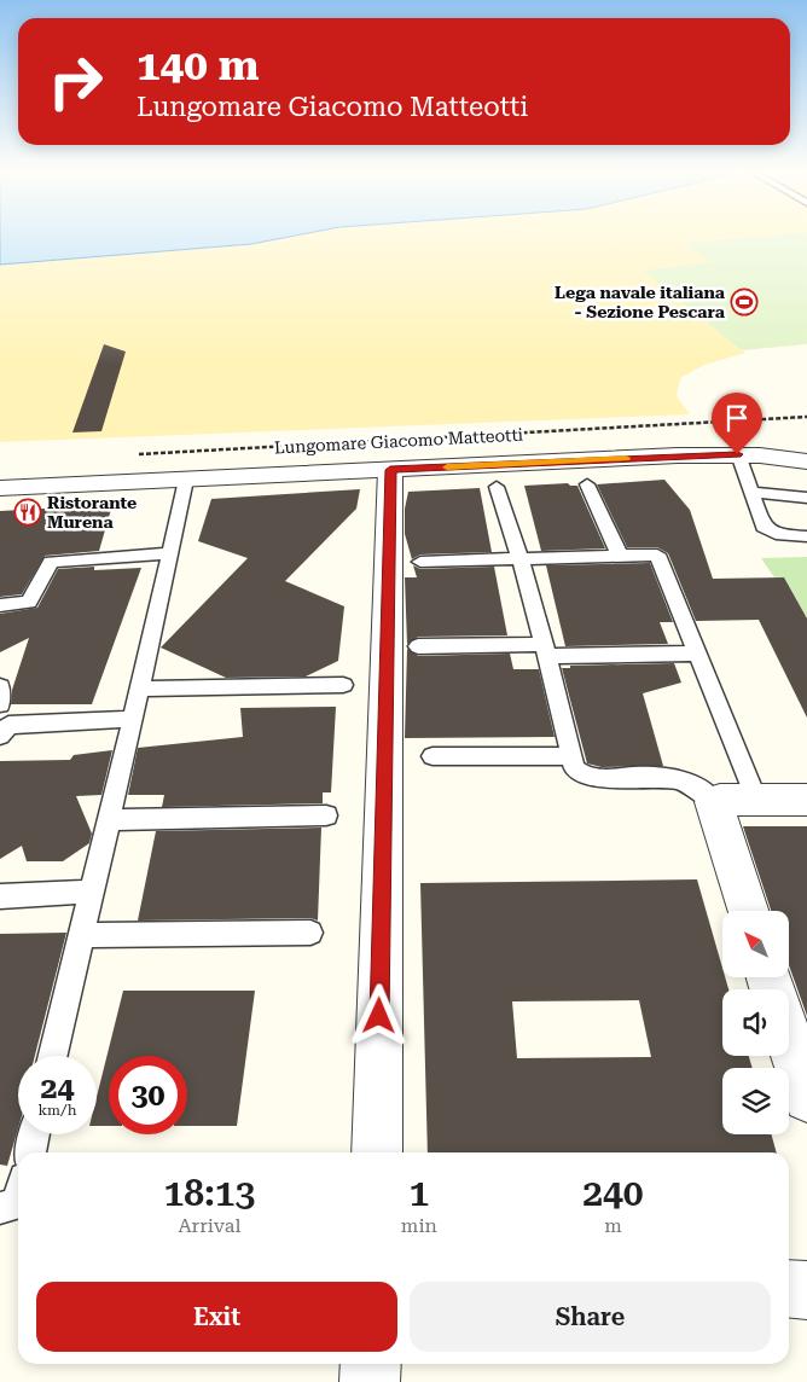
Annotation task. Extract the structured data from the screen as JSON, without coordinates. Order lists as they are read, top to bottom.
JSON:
{
  "streets": {
    "street": ["Lungomare Giacomo Matteotti"]
  },
  "places": {
    "sports": ["Lega navale italiana - Sezione Pescara"],
    "restaurant": ["Ristorante Murena"]
  },
  "north": "top left",
  "page": {
    "turn": ["140 m", "Lungomare Giacomo Matteotti"],
    "speed": "24 km/h",
    "limit": "30",
    "eta": [
      "18:13",
      "Arrival",
      "1",
      "min",
      "240",
      "m"
    ],
    "buttons": ["Exit", "Share"]
  }
}
